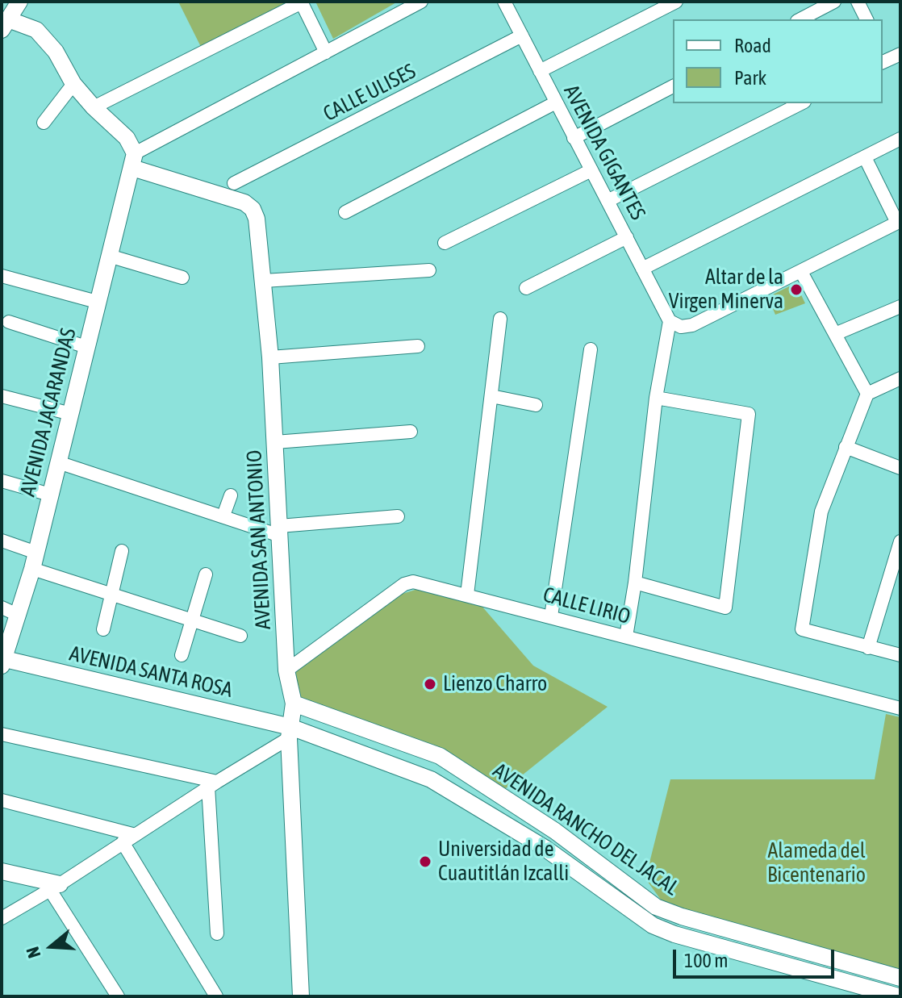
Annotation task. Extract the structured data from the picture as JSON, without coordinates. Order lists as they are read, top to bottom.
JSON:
{
  "streets": {
    "street": [
      "CALLE ULISES",
      "AVENIDA GIGANTES",
      "AVENIDA JACARANDAS",
      "AVENIDA SAN ANTONIO",
      "CALLE LIRIO",
      "AVENIDA SANTA ROSA",
      "AVENIDA RANCHO DEL JACAL"
    ]
  },
  "crossings": [
    ["CALLE ULISES", "AVENIDA GIGANTES"],
    ["AVENIDA JACARANDAS", "AVENIDA SAN ANTONIO"],
    ["AVENIDA JACARANDAS", "AVENIDA SANTA ROSA"],
    ["AVENIDA SAN ANTONIO", "CALLE LIRIO"],
    ["AVENIDA SAN ANTONIO", "AVENIDA SANTA ROSA"],
    ["AVENIDA SAN ANTONIO", "AVENIDA RANCHO DEL JACAL"],
    ["AVENIDA SANTA ROSA", "AVENIDA RANCHO DEL JACAL"]
  ],
  "parks": ["Alameda del Bicentenario"],
  "places": ["Altar de la Virgen Minerva", "Lienzo Charro", "Universidad de Cuautitlán Izcalli"],
  "legend": ["Road", "Park"],
  "scale_bar": "100 m",
  "north": "left"
}
